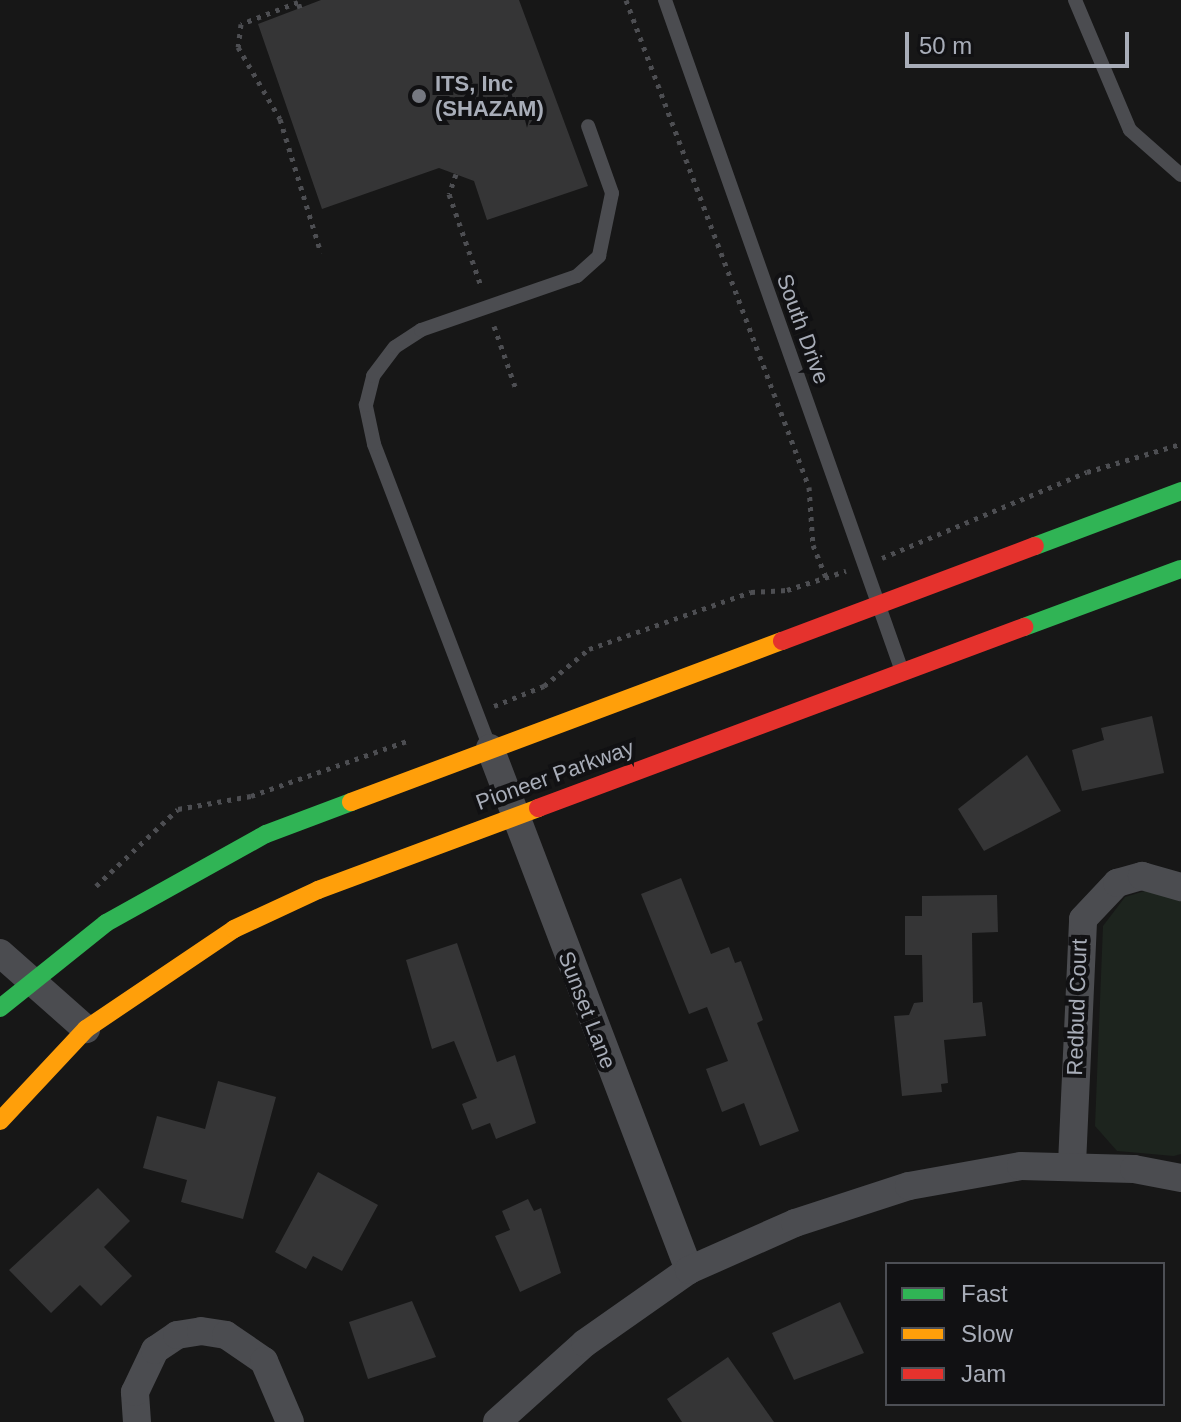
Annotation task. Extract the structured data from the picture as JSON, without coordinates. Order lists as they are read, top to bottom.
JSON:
{
  "streets": {
    "street": ["Pioneer Parkway", "Redbud Court", "Sunset Lane"],
    "lane": ["South Drive"]
  },
  "crossings": [
    ["South Drive", "Pioneer Parkway"],
    ["Pioneer Parkway", "Sunset Lane"]
  ],
  "places": ["ITS, Inc (SHAZAM)"],
  "legend": ["Fast", "Slow", "Jam"],
  "scale_bar": "50 m"
}
